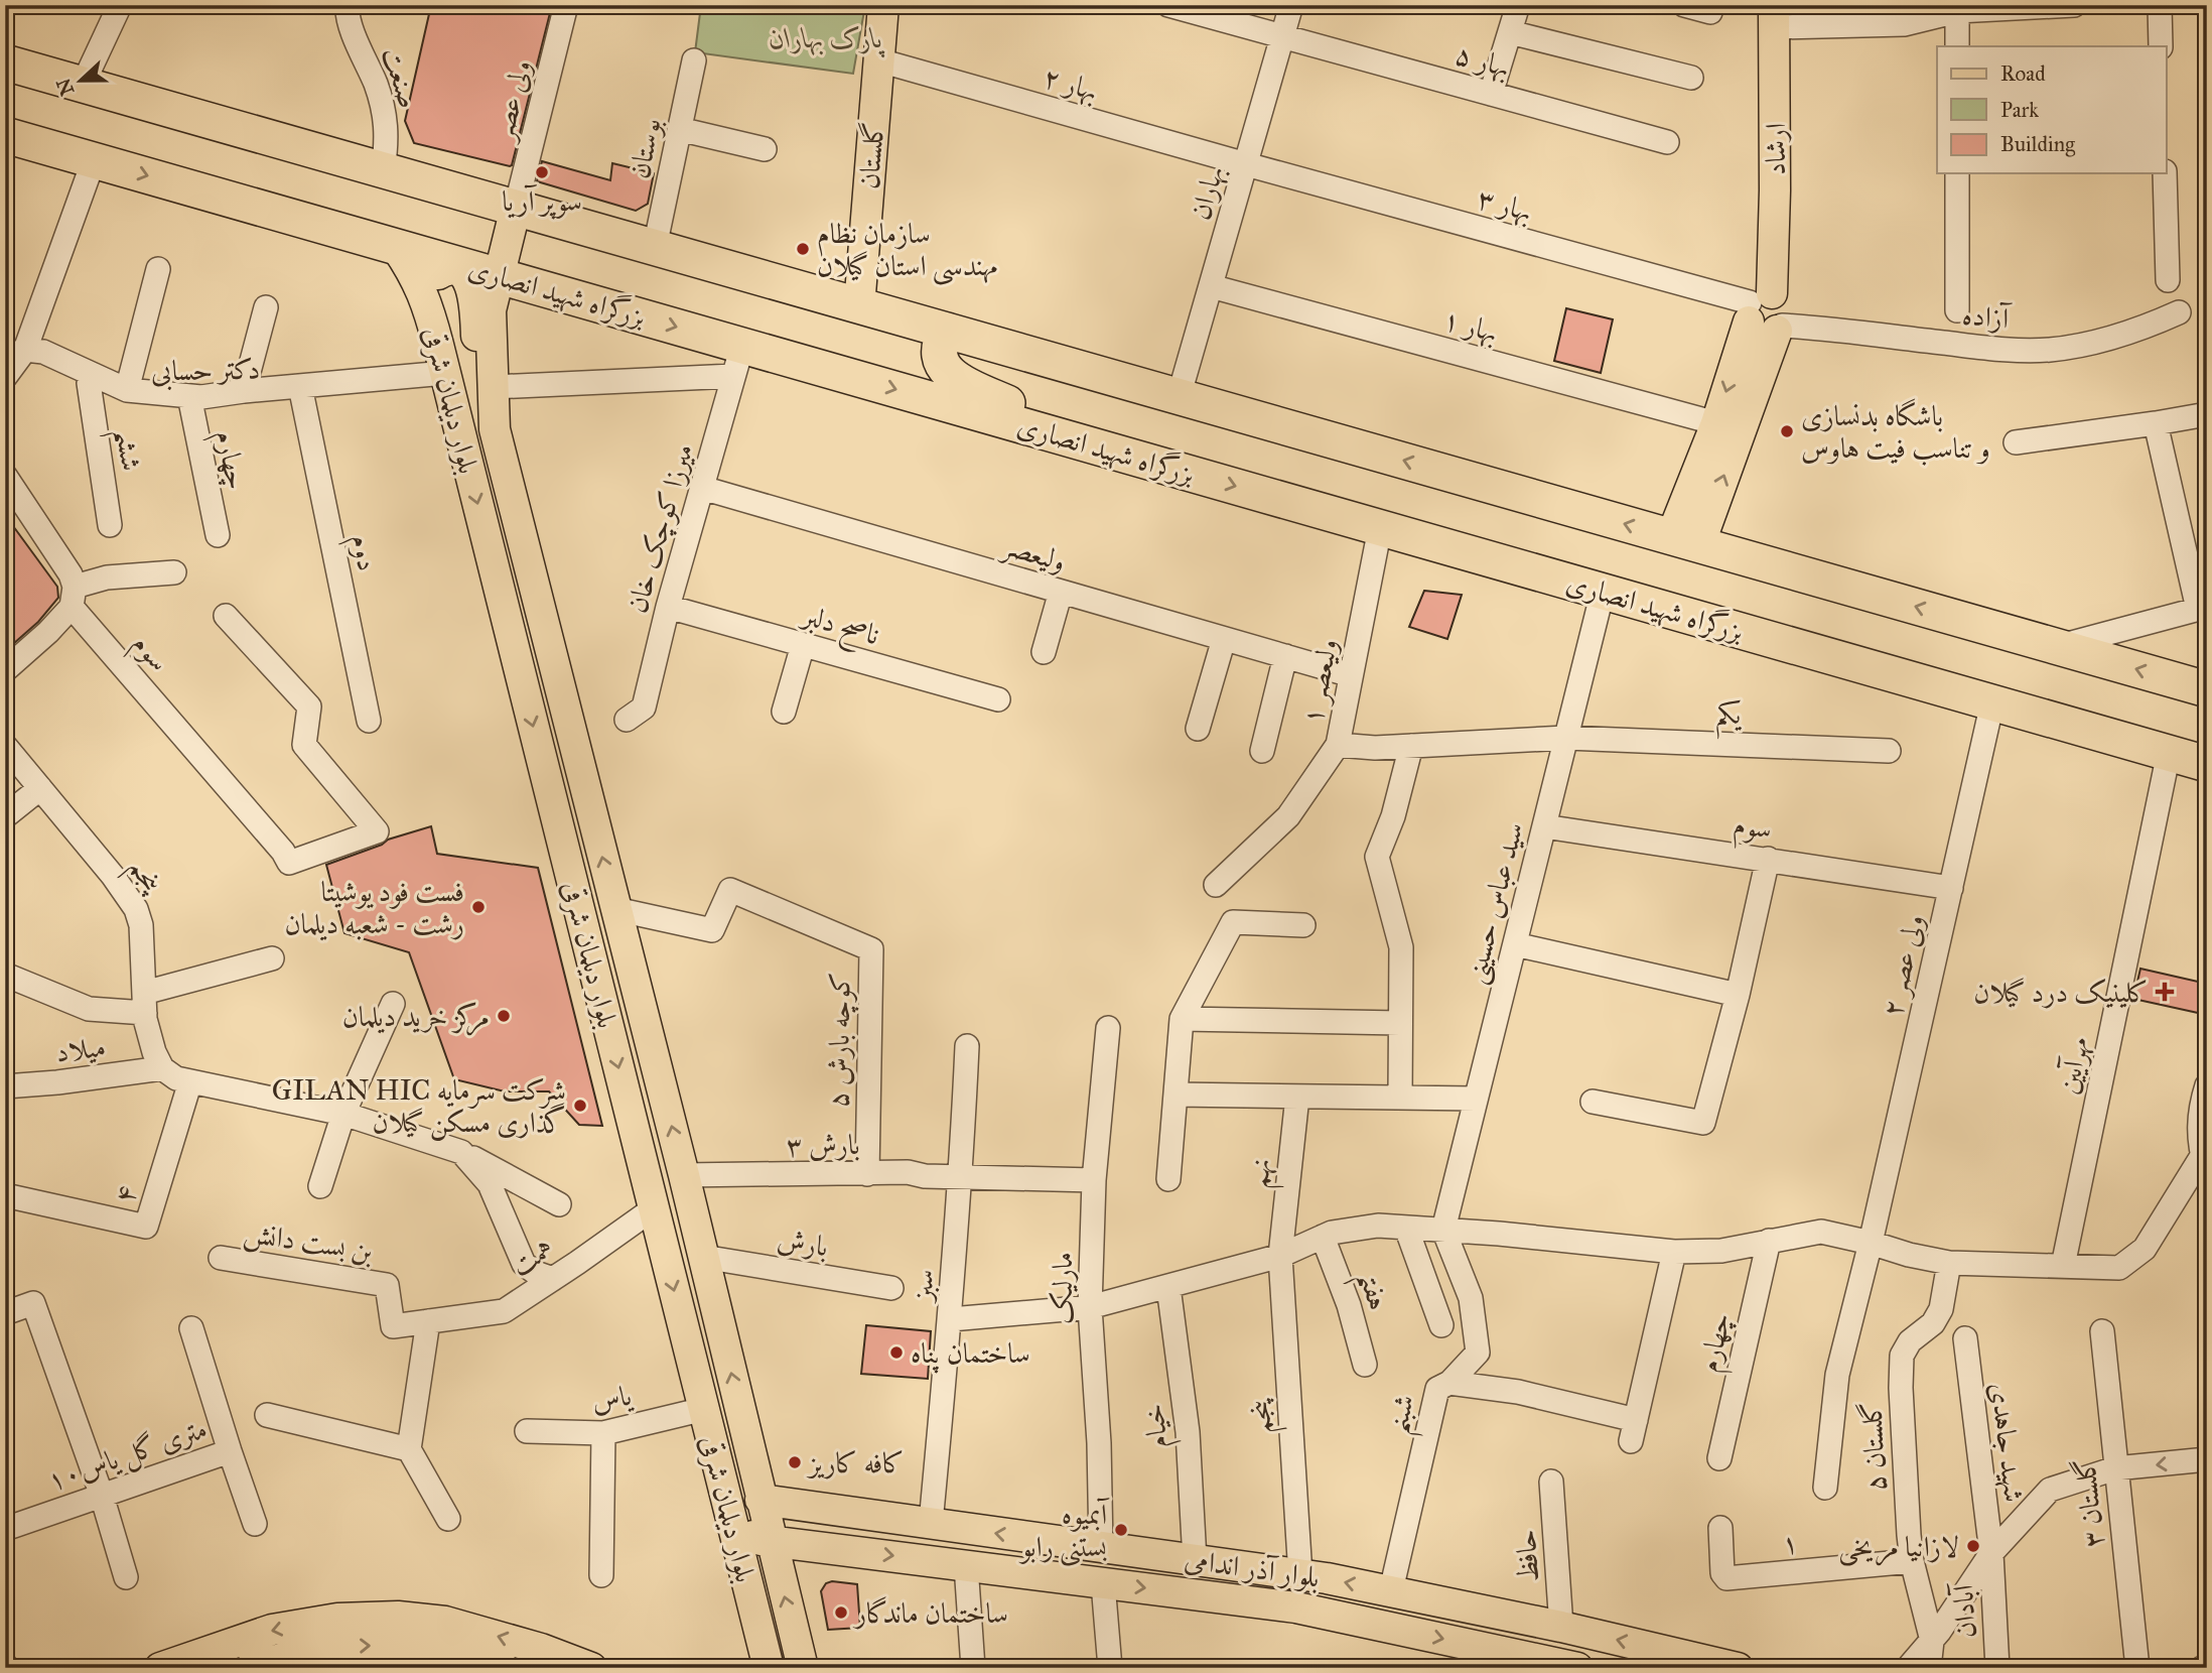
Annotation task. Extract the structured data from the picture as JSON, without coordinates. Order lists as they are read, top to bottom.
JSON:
{
  "streets": {
    "highway": ["بزرگراه شهید انصاری"],
    "main road": [
      "ارشاد",
      "گلستان",
      "بلوار دیلمان شرقی",
      "بلوار آذر اندامی"
    ],
    "street": [
      "بهار ۵",
      "صنعت",
      "بهار ۲",
      "ولی عصر",
      "بوستان",
      "بهاران",
      "بهار ۳",
      "آزاده",
      "بهار ۱",
      "دکتر حسابی",
      "ششم",
      "چهارم",
      "میرزا کوچک خان",
      "دوم",
      "ولیعصر",
      "ناصح دلبر",
      "سوم",
      "ولیعصر ۱",
      "یکم",
      "پنجم",
      "سید عباس حسینی",
      "ولی عصر ۲",
      "کوچه بارش ۵",
      "میلاد",
      "مهرآیین",
      "بارش ۳",
      "نهم",
      "۴",
      "بن بست دانش",
      "بارش",
      "همت",
      "سبز",
      "مارلیک",
      "هفتم",
      "یاس",
      "شبنم",
      "خیام",
      "شهید جاهدی",
      "گلستان ۵",
      "۱۰متری گل یاس",
      "گلستان ۳",
      "۱",
      "حافظ",
      "آبادان"
    ]
  },
  "crossings": [
    ["بهار ۵", "بهاران"],
    ["بهار ۲", "گلستان"],
    ["بهار ۲", "بهاران"],
    ["بهار ۲", "بهار ۳"],
    ["ولی عصر", "بلوار دیلمان شرقی"],
    ["ارشاد", "بهار ۳"],
    ["ارشاد", "بهار ۱"],
    ["بهاران", "بهار ۳"],
    ["بهاران", "بهار ۱"],
    ["بزرگراه شهید انصاری", "بلوار دیلمان شرقی"],
    ["بزرگراه شهید انصاری", "میرزا کوچک خان"],
    ["بزرگراه شهید انصاری", "ولیعصر ۱"],
    ["بزرگراه شهید انصاری", "سید عباس حسینی"],
    ["بزرگراه شهید انصاری", "ولی عصر ۲"],
    ["بزرگراه شهید انصاری", "مهرآیین"],
    ["دکتر حسابی", "بلوار دیلمان شرقی"],
    ["دکتر حسابی", "ششم"],
    ["دکتر حسابی", "چهارم"],
    ["دکتر حسابی", "دوم"],
    ["بلوار دیلمان شرقی", "کوچه بارش ۵"],
    ["بلوار دیلمان شرقی", "بارش ۳"],
    ["بلوار دیلمان شرقی", "بارش"],
    ["بلوار دیلمان شرقی", "همت"],
    ["بلوار دیلمان شرقی", "یاس"],
    ["بلوار دیلمان شرقی", "بلوار آذر اندامی"],
    ["میرزا کوچک خان", "ولیعصر"],
    ["میرزا کوچک خان", "ناصح دلبر"],
    ["ولیعصر", "ولیعصر ۱"],
    ["سوم", "سید عباس حسینی"],
    ["سوم", "ولی عصر ۲"],
    ["ولیعصر ۱", "یکم"],
    ["یکم", "سید عباس حسینی"],
    ["پنجم", "میلاد"],
    ["پنجم", "نهم"],
    ["پنجم", "بلوار آذر اندامی"],
    ["سید عباس حسینی", "شبنم"],
    ["کوچه بارش ۵", "بارش ۳"],
    ["بارش ۳", "سبز"],
    ["بارش ۳", "مارلیک"],
    ["بن بست دانش", "همت"],
    ["سبز", "بلوار آذر اندامی"],
    ["مارلیک", "بلوار آذر اندامی"],
    ["شبنم", "بلوار آذر اندامی"],
    ["خیام", "بلوار آذر اندامی"],
    ["شهید جاهدی", "آبادان"],
    ["گلستان ۵", "۱"],
    ["حافظ", "بلوار آذر اندامی"]
  ],
  "parks": ["پارک بهاران"],
  "places": {
    "other": [
      "سوپر آریا",
      "سازمان نظام مهندسی استان گیلان",
      "باشگاه بدنسازی و تناسب فیت هاوس",
      "فست فود یوشیتا رشت - شعبه دیلمان",
      "مرکز خرید دیلمان",
      "GILAN HIC شرکت سرمایه گذاری مسکن گیلان",
      "ساختمان پناه",
      "کافه کاریز",
      "آبمیوه بستنی رابو",
      "لازانیا مریخی",
      "ساختمان ماندگار"
    ],
    "health": ["کلینیک درد گیلان"]
  },
  "legend": ["Road", "Park", "Building"],
  "north": "left"
}
